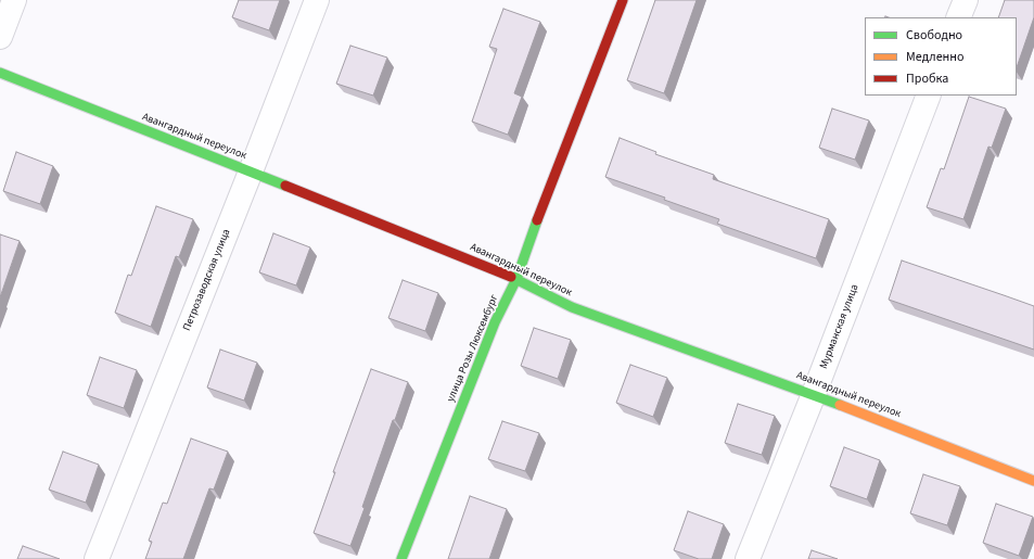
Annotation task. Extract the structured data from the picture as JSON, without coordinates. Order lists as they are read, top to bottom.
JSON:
{
  "streets": {
    "street": [
      "Авангардный переулок",
      "Петрозаводская улица",
      "Мурманская улица",
      "улица Розы Люксембург"
    ]
  },
  "crossings": [
    ["Авангардный переулок", "Петрозаводская улица"],
    ["Авангардный переулок", "Мурманская улица"],
    ["Авангардный переулок", "улица Розы Люксембург"]
  ],
  "legend": ["Свободно", "Медленно", "Пробка"]
}
